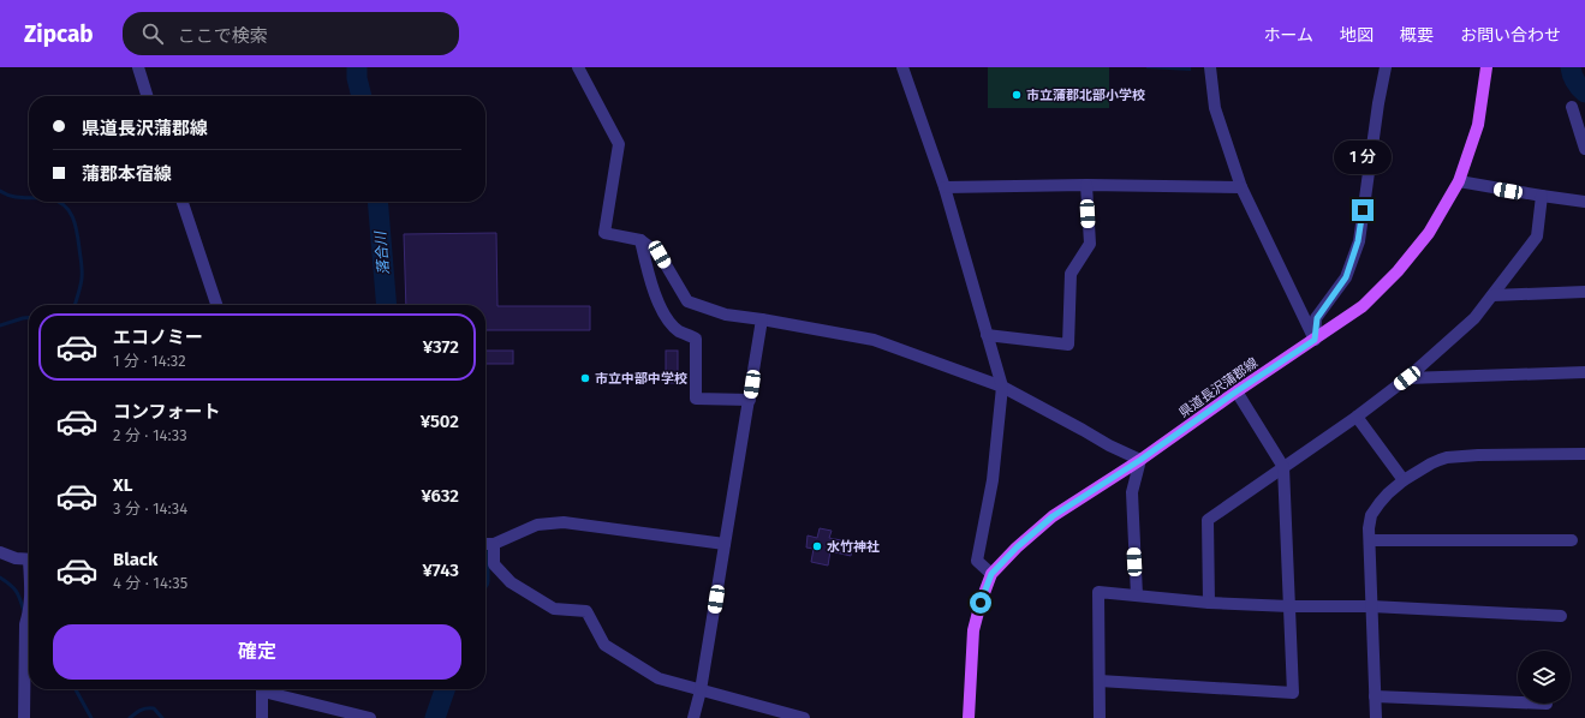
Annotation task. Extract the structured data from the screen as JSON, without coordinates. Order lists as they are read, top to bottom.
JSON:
{
  "streets": {
    "main road": ["県道長沢蒲郡線"]
  },
  "water": ["落合川"],
  "places": ["市立蒲郡北部小学校", "市立中部中学校", "水竹神社"],
  "page": {
    "header": "Zipcab",
    "search": "ここで検索",
    "nav": [
      "ホーム",
      "地図",
      "概要",
      "お問い合わせ"
    ],
    "banner": ["県道長沢蒲郡線", "蒲郡本宿線"],
    "bubble": "1 分",
    "list": [
      {
        "name": "エコノミー",
        "note": "1 分 · 14:32",
        "value": "¥372"
      },
      {
        "name": "コンフォート",
        "note": "2 分 · 14:33",
        "value": "¥502"
      },
      {
        "name": "XL",
        "note": "3 分 · 14:34",
        "value": "¥632"
      },
      {
        "name": "Black",
        "note": "4 分 · 14:35",
        "value": "¥743"
      }
    ],
    "buttons": "確定"
  }
}
